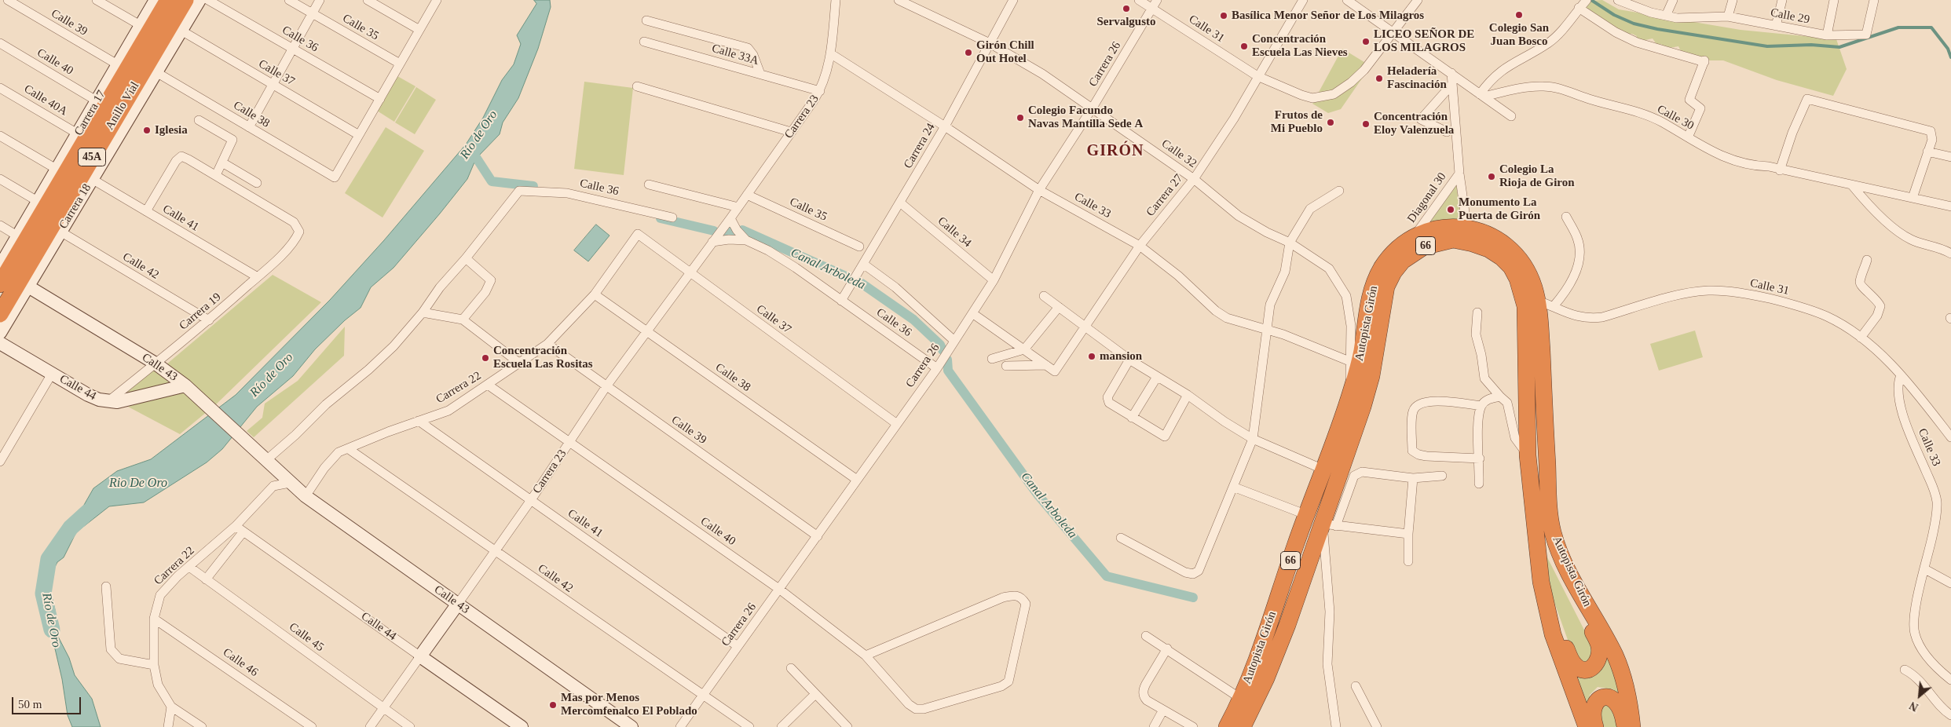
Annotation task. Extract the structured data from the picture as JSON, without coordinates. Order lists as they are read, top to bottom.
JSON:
{
  "streets": {
    "highway": [
      "Anillo Víal",
      "45A",
      "66",
      "Autopista Girón"
    ],
    "street": [
      "Calle 29",
      "Calle 39",
      "Calle 35",
      "Calle 31",
      "Calle 36",
      "Calle 33A",
      "Calle 40",
      "Carrera 26",
      "Calle 37",
      "Calle 40A",
      "Carrera 17",
      "Calle 38",
      "Carrera 23",
      "Calle 30",
      "Carrera 24",
      "Calle 32",
      "Carrera 27",
      "Diagonal 30",
      "Calle 33",
      "Carrera 18",
      "Calle 41",
      "Calle 34",
      "Calle 42",
      "Carrera 19",
      "Calle 43",
      "Calle 44",
      "Carrera 22",
      "Calle 45",
      "Calle 46"
    ]
  },
  "crossings": [
    ["Calle 39", "Carrera 26"],
    ["Calle 39", "Carrera 17"],
    ["Calle 39", "Carrera 23"],
    ["Calle 39", "Carrera 22"],
    ["Calle 35", "Carrera 23"],
    ["Calle 31", "Carrera 26"],
    ["Calle 31", "Carrera 27"],
    ["Calle 31", "Calle 33"],
    ["Calle 31", "Autopista Girón"],
    ["Calle 36", "Carrera 26"],
    ["Calle 36", "Carrera 23"],
    ["Calle 36", "Carrera 24"],
    ["Calle 33A", "Carrera 23"],
    ["Calle 40", "Carrera 26"],
    ["Calle 40", "Carrera 17"],
    ["Calle 40", "Carrera 23"],
    ["Calle 40", "Carrera 22"],
    ["Carrera 26", "Calle 37"],
    ["Carrera 26", "Calle 38"],
    ["Carrera 26", "Calle 32"],
    ["Carrera 26", "Calle 33"],
    ["Carrera 26", "Calle 41"],
    ["Carrera 26", "Calle 34"],
    ["Carrera 26", "Calle 42"],
    ["Calle 37", "Calle 38"],
    ["Calle 37", "Carrera 23"],
    ["Calle 37", "Carrera 18"],
    ["Calle 37", "Carrera 22"],
    ["Calle 40A", "Carrera 17"],
    ["Calle 38", "Carrera 23"],
    ["Calle 38", "Carrera 18"],
    ["Calle 38", "Carrera 22"],
    ["Carrera 23", "Calle 33"],
    ["Carrera 23", "Calle 41"],
    ["Carrera 23", "Calle 42"],
    ["Carrera 23", "Calle 43"],
    ["Carrera 23", "Calle 44"],
    ["Carrera 23", "Calle 45"],
    ["Carrera 24", "Calle 32"],
    ["Carrera 24", "Calle 33"],
    ["Carrera 24", "Calle 34"],
    ["Calle 32", "Carrera 27"],
    ["Calle 32", "Calle 33"],
    ["Calle 32", "Autopista Girón"],
    ["Carrera 27", "Calle 33"],
    ["Diagonal 30", "Autopista Girón"],
    ["Carrera 18", "Calle 41"],
    ["Carrera 18", "Calle 42"],
    ["Carrera 18", "Calle 43"],
    ["Calle 41", "Carrera 19"],
    ["Calle 41", "Carrera 22"],
    ["Calle 42", "Carrera 19"],
    ["Calle 42", "Carrera 22"],
    ["Carrera 19", "Calle 43"],
    ["Carrera 19", "Calle 44"],
    ["Calle 43", "Calle 44"],
    ["Calle 43", "Carrera 22"],
    ["Calle 44", "Carrera 22"],
    ["Carrera 22", "Calle 45"],
    ["Carrera 22", "Calle 46"]
  ],
  "districts": ["GIRÓN"],
  "water": ["Río de Oro", "Canal Arboleda", "Rio De Oro"],
  "places": [
    "Servalgusto",
    "Colegio San Juan Bosco",
    "Basílica Menor Señor de Los Milagros",
    "LICEO SEÑOR DE LOS MILAGROS",
    "Concentración Escuela Las Nieves",
    "Girón Chill Out Hotel",
    "Heladería Fascinación",
    "Colegio Facundo Navas Mantilla Sede A",
    "Frutos de Mi Pueblo",
    "Concentración Eloy Valenzuela",
    "Iglesia",
    "Colegio La Rioja de Giron",
    "Monumento La Puerta de Girón",
    "mansion",
    "Concentración Escuela Las Rositas",
    "Mas por Menos Mercomfenalco El Poblado"
  ],
  "scale_bar": "50 m",
  "north": "bottom left"
}
